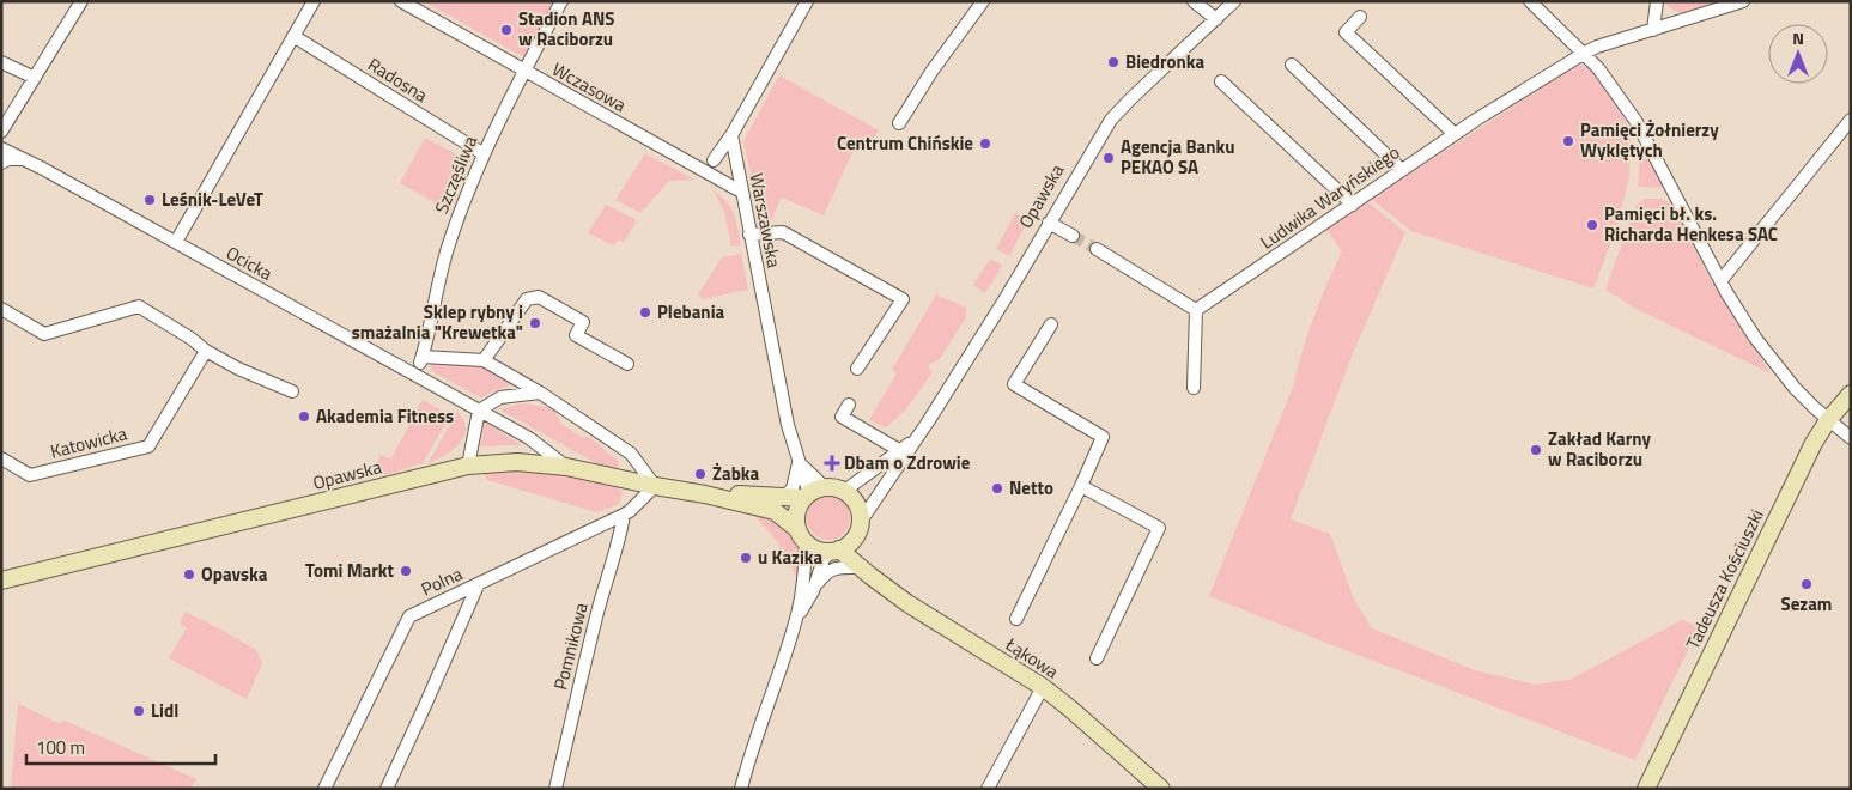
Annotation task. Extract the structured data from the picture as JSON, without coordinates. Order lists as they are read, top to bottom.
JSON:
{
  "streets": {
    "main road": ["Opawska", "Tadeusza Kościuszki", "Łąkowa"],
    "street": [
      "Radosna",
      "Wczasowa",
      "Szczęśliwa",
      "Ludwika Waryńskiego",
      "Warszawska",
      "Ocicka",
      "Katowicka",
      "Polna",
      "Pomnikowa"
    ]
  },
  "crossings": [
    ["Radosna", "Szczęśliwa"],
    ["Wczasowa", "Szczęśliwa"],
    ["Wczasowa", "Warszawska"],
    ["Szczęśliwa", "Ocicka"],
    ["Opawska", "Warszawska"],
    ["Opawska", "Ocicka"],
    ["Opawska", "Polna"],
    ["Opawska", "Łąkowa"],
    ["Warszawska", "Łąkowa"],
    ["Polna", "Pomnikowa"]
  ],
  "places": {
    "other": [
      "Stadion ANS w Raciborzu",
      "Biedronka",
      "Pamięci Żołnierzy Wyklętych",
      "Centrum Chińskie",
      "Agencja Banku PEKAO SA",
      "Leśnik-LeVeT",
      "Pamięci bł. ks. Richarda Henkesa SAC",
      "Plebania",
      "Sklep rybny i smażalnia \"Krewetka\"",
      "Akademia Fitness",
      "Zakład Karny w Raciborzu",
      "Żabka",
      "Netto",
      "u Kazika",
      "Tomi Markt",
      "Opavska",
      "Sezam",
      "Lidl"
    ],
    "health": ["Dbam o Zdrowie"]
  },
  "scale_bar": "100 m",
  "north": "top"
}
